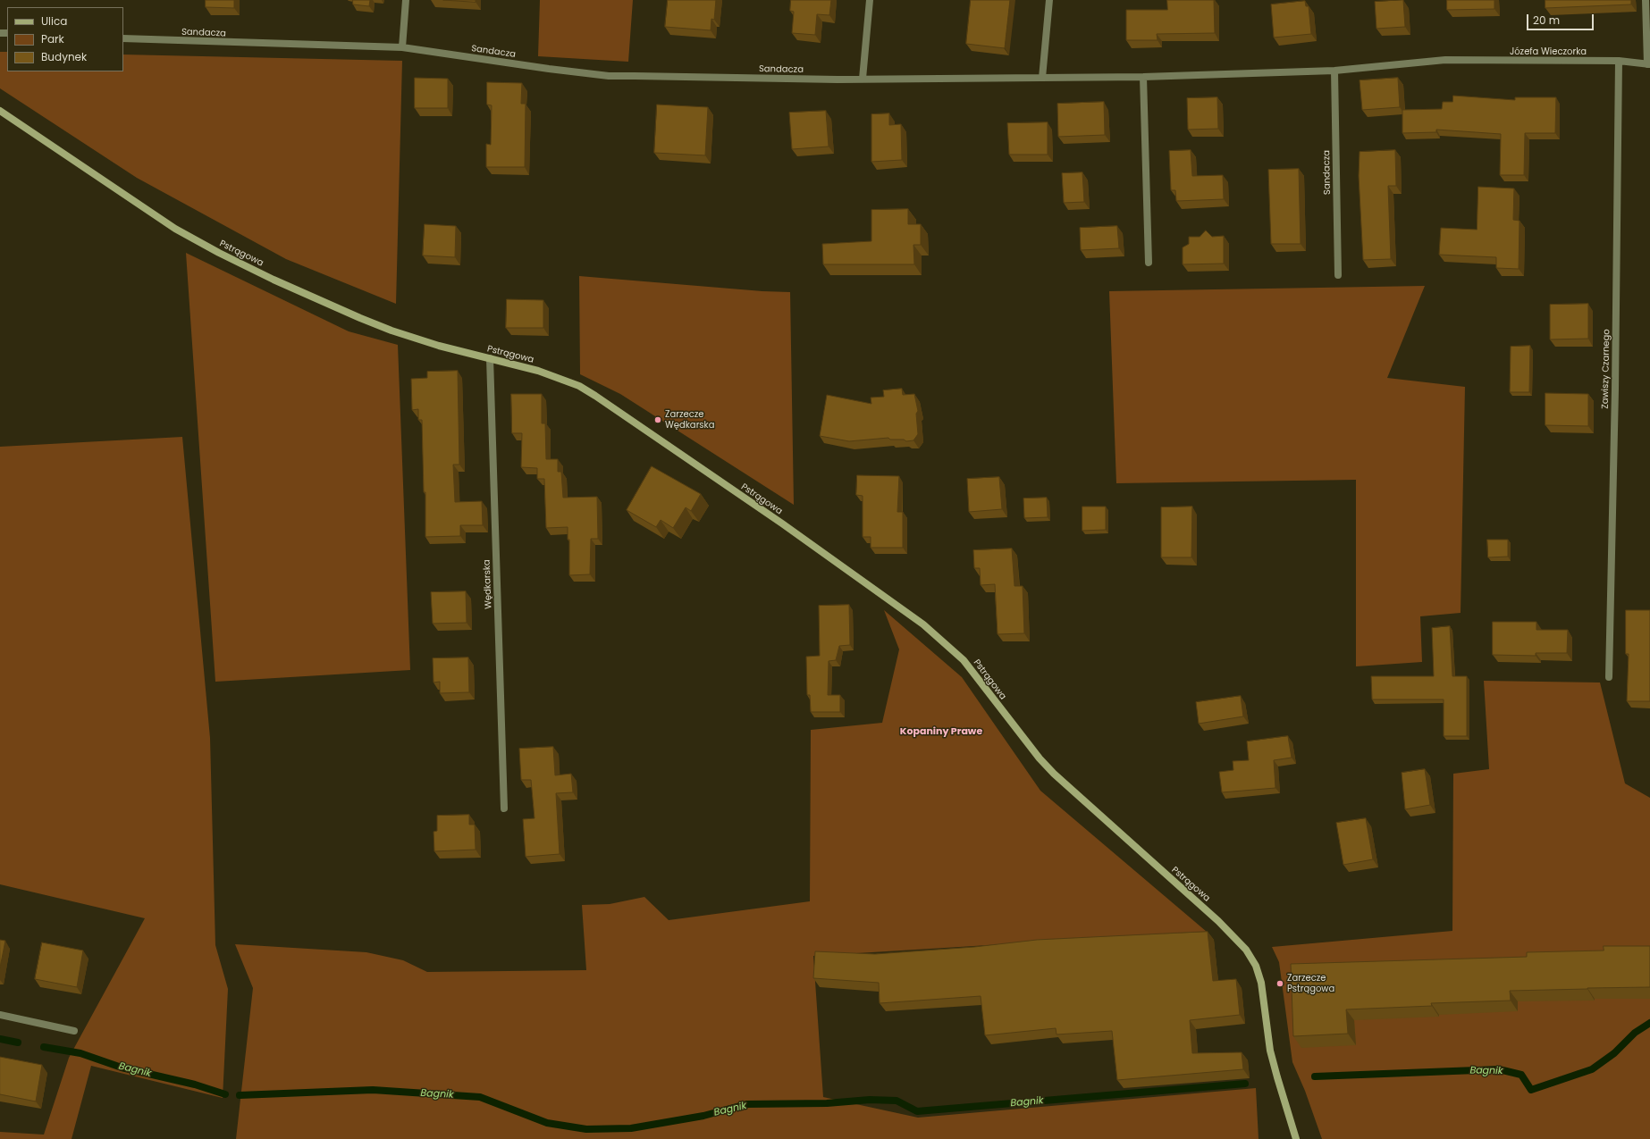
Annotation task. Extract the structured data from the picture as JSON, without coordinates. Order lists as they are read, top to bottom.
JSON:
{
  "streets": {
    "street": [
      "Sandacza",
      "Józefa Wieczorka",
      "Pstrągowa",
      "Zawiszy Czarnego",
      "Wędkarska"
    ]
  },
  "crossings": [
    ["Sandacza", "Józefa Wieczorka"],
    ["Józefa Wieczorka", "Zawiszy Czarnego"],
    ["Pstrągowa", "Wędkarska"]
  ],
  "districts": ["Kopaniny Prawe"],
  "water": ["Bagnik"],
  "places": ["Zarzecze Wędkarska", "Zarzecze Pstrągowa"],
  "legend": ["Ulica", "Park", "Budynek"],
  "scale_bar": "20 m"
}
